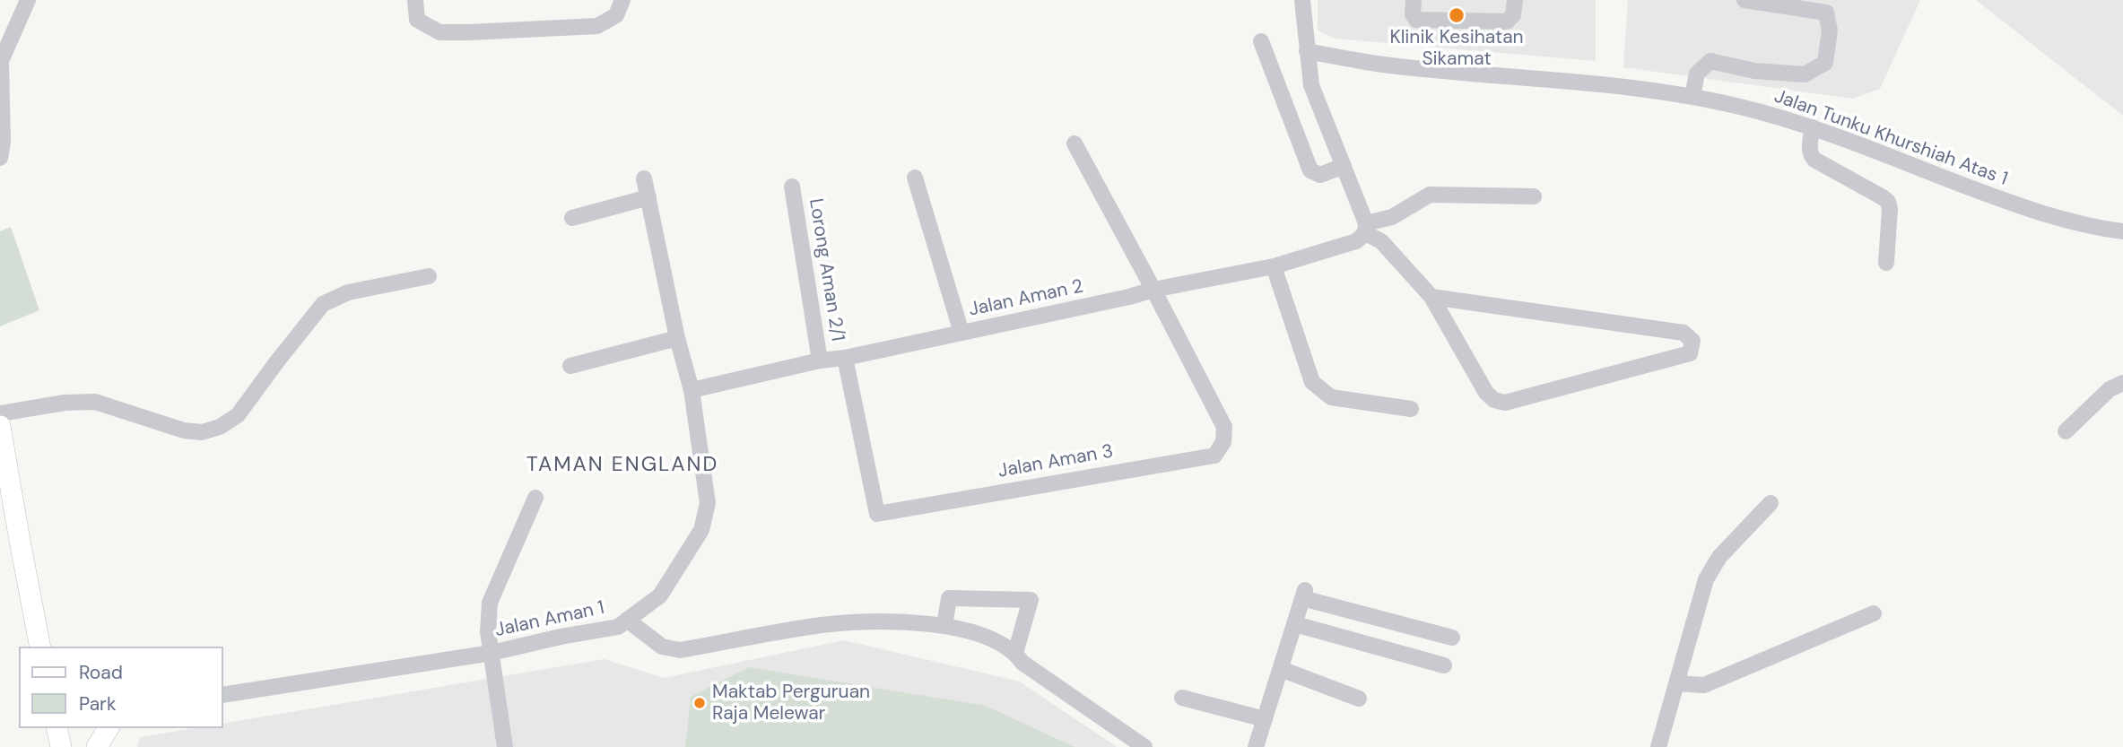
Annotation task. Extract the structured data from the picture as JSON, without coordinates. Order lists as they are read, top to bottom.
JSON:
{
  "streets": {
    "street": [
      "Jalan Tunku Khurshiah Atas 1",
      "Lorong Aman 2/1",
      "Jalan Aman 2",
      "Jalan Aman 3",
      "Jalan Aman 1"
    ]
  },
  "crossings": [
    ["Lorong Aman 2/1", "Jalan Aman 2"],
    ["Jalan Aman 2", "Jalan Aman 3"],
    ["Jalan Aman 2", "Jalan Aman 1"]
  ],
  "districts": ["TAMAN ENGLAND"],
  "places": ["Klinik Kesihatan Sikamat", "Maktab Perguruan Raja Melewar"],
  "legend": ["Road", "Park"]
}
